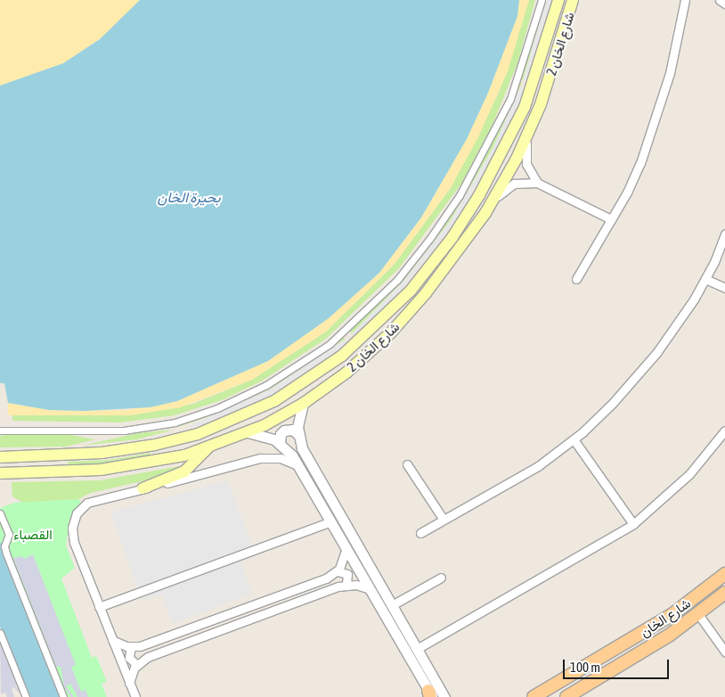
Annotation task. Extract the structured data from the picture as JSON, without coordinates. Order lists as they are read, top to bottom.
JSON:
{
  "streets": {
    "main road": ["شارع الخان 2", "شارع الخان"]
  },
  "water": ["بحيرة الخان"],
  "parks": ["القصباء"],
  "scale_bar": "100 m"
}
